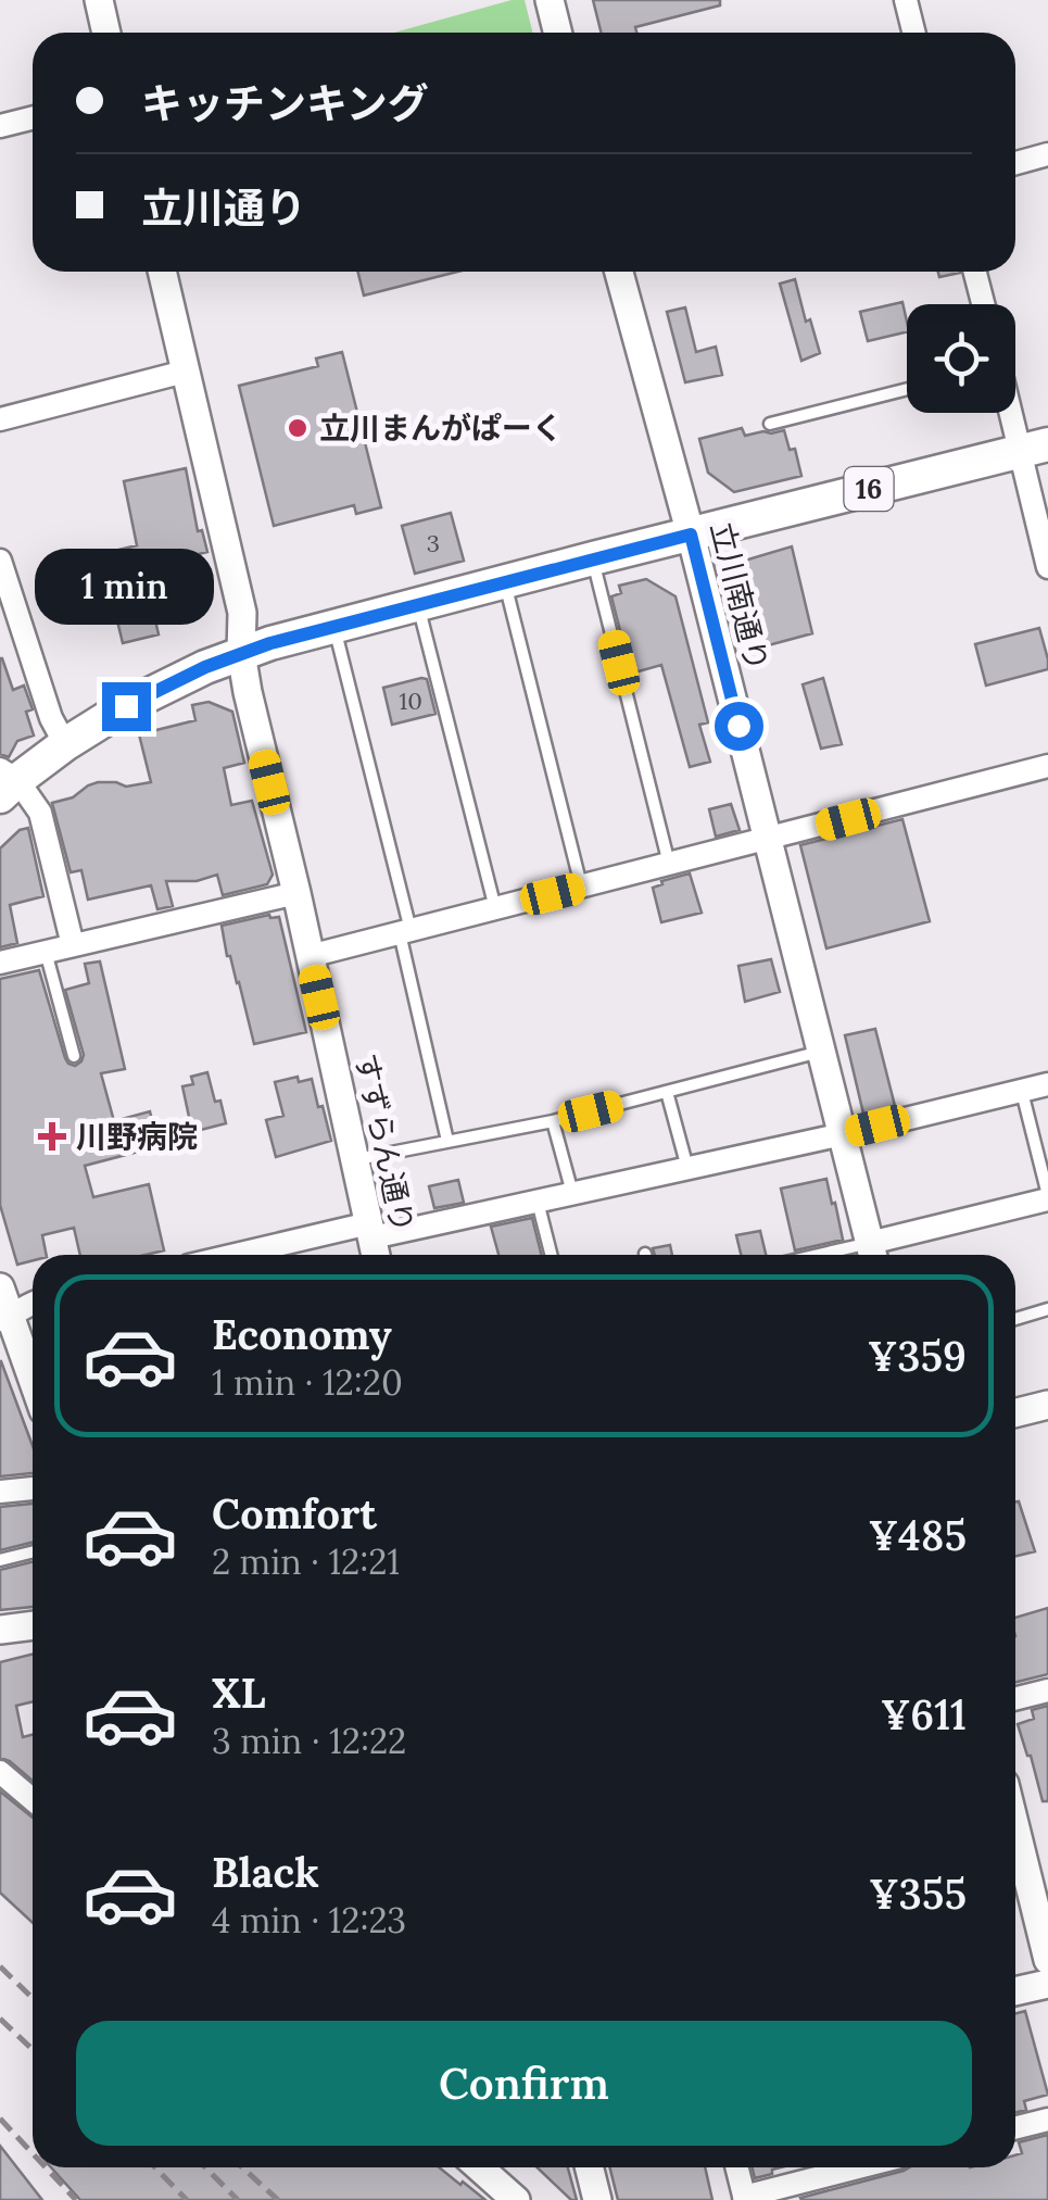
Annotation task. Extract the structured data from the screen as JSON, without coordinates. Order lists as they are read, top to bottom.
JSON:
{
  "streets": {
    "main road": ["16"],
    "street": ["立川南通り", "すずらん通り"]
  },
  "crossings": [
    ["16", "立川南通り"],
    ["16", "すずらん通り"]
  ],
  "places": {
    "other": ["立川まんがぱーく"],
    "health": ["川野病院"]
  },
  "house_numbers": ["3", "10"],
  "page": {
    "banner": ["キッチンキング", "立川通り"],
    "bubble": "1 min",
    "list": [
      {
        "name": "Economy",
        "note": "1 min · 12:20",
        "value": "¥359"
      },
      {
        "name": "Comfort",
        "note": "2 min · 12:21",
        "value": "¥485"
      },
      {
        "name": "XL",
        "note": "3 min · 12:22",
        "value": "¥611"
      },
      {
        "name": "Black",
        "note": "4 min · 12:23",
        "value": "¥355"
      }
    ],
    "buttons": "Confirm"
  }
}
